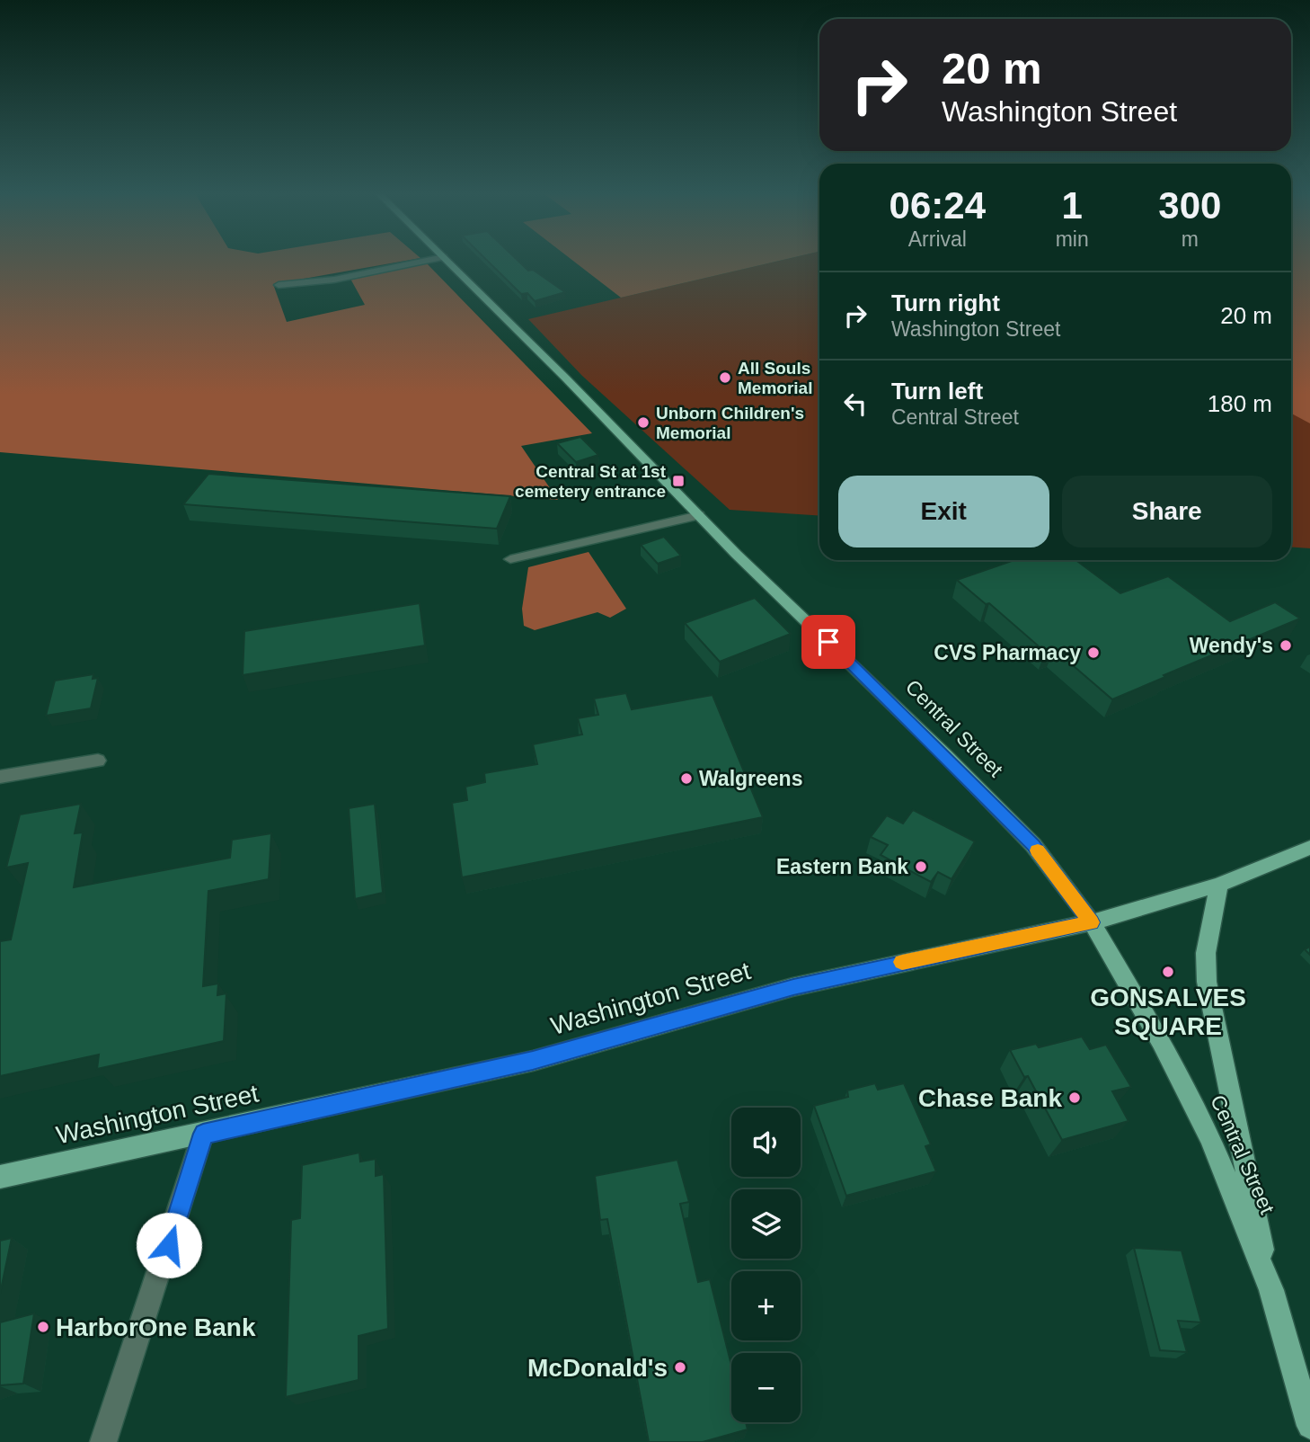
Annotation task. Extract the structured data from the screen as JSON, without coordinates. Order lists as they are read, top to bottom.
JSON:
{
  "streets": {
    "main road": ["Central Street", "Washington Street"]
  },
  "crossings": [
    ["Central Street", "Washington Street"]
  ],
  "places": {
    "other": [
      "All Souls Memorial",
      "Unborn Children's Memorial",
      "Wendy's",
      "CVS Pharmacy",
      "Walgreens",
      "Eastern Bank",
      "GONSALVES SQUARE",
      "Chase Bank",
      "HarborOne Bank",
      "McDonald's"
    ],
    "transit": ["Central St at 1st cemetery entrance"]
  },
  "page": {
    "turn": ["20 m", "Washington Street"],
    "eta": [
      "06:24",
      "Arrival",
      "1",
      "min",
      "300",
      "m"
    ],
    "list": [
      {
        "name": "Turn right",
        "note": "Washington Street",
        "value": "20 m"
      },
      {
        "name": "Turn left",
        "note": "Central Street",
        "value": "180 m"
      }
    ],
    "buttons": ["Exit", "Share"],
    "map_buttons": ["+", "−"]
  }
}
